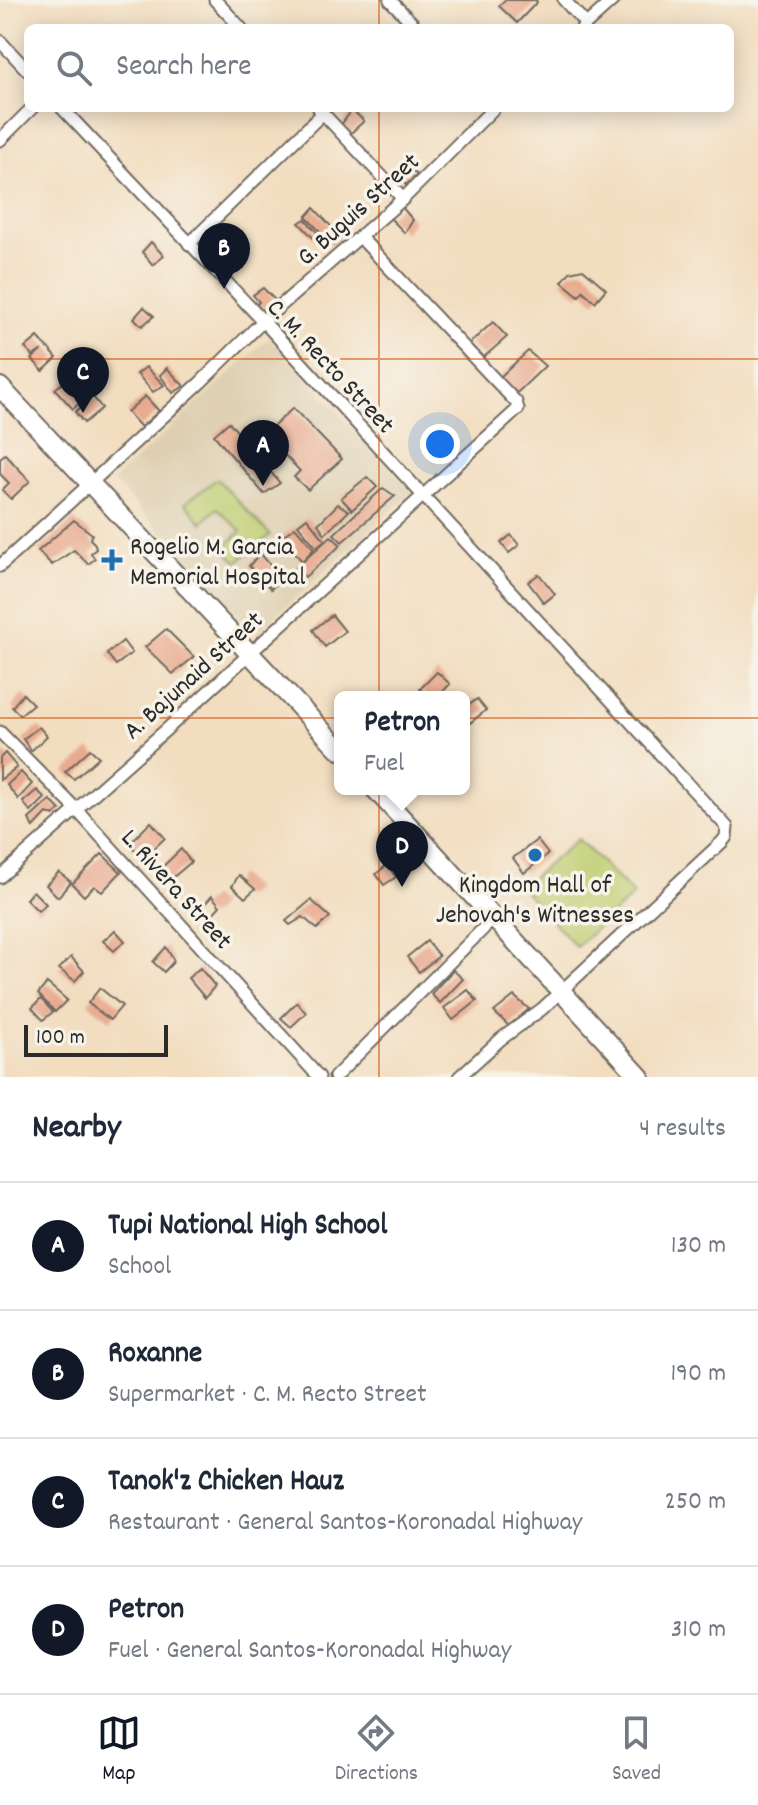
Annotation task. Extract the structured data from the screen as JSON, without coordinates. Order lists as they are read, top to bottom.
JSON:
{
  "streets": {
    "street": [
      "G. Buguis Street",
      "C. M. Recto Street",
      "A. Bajunaid Street",
      "L. Rivera Street"
    ]
  },
  "crossings": [
    ["G. Buguis Street", "C. M. Recto Street"],
    ["G. Buguis Street", "A. Bajunaid Street"],
    ["C. M. Recto Street", "A. Bajunaid Street"],
    ["A. Bajunaid Street", "L. Rivera Street"]
  ],
  "places": {
    "health": ["Rogelio M. Garcia Memorial Hospital"],
    "other": ["Kingdom Hall of Jehovah's Witnesses"]
  },
  "scale_bar": "100 m",
  "page": {
    "search": "Search here",
    "pins": [
      "B",
      "C",
      "A",
      "D"
    ],
    "popup": ["Petron", "Fuel"],
    "scale": "100 m",
    "heading": ["Nearby", "4 results"],
    "list": [
      {
        "mark": "A",
        "name": "Tupi National High School",
        "note": "School",
        "value": "130 m"
      },
      {
        "mark": "B",
        "name": "Roxanne",
        "note": "Supermarket · C. M. Recto Street",
        "value": "190 m"
      },
      {
        "mark": "C",
        "name": "Tanok'z Chicken Hauz",
        "note": "Restaurant · General Santos-Koronadal Highway",
        "value": "250 m"
      },
      {
        "mark": "D",
        "name": "Petron",
        "note": "Fuel · General Santos-Koronadal Highway",
        "value": "310 m"
      }
    ],
    "nav": ["Map", "Directions", "Saved"]
  }
}
